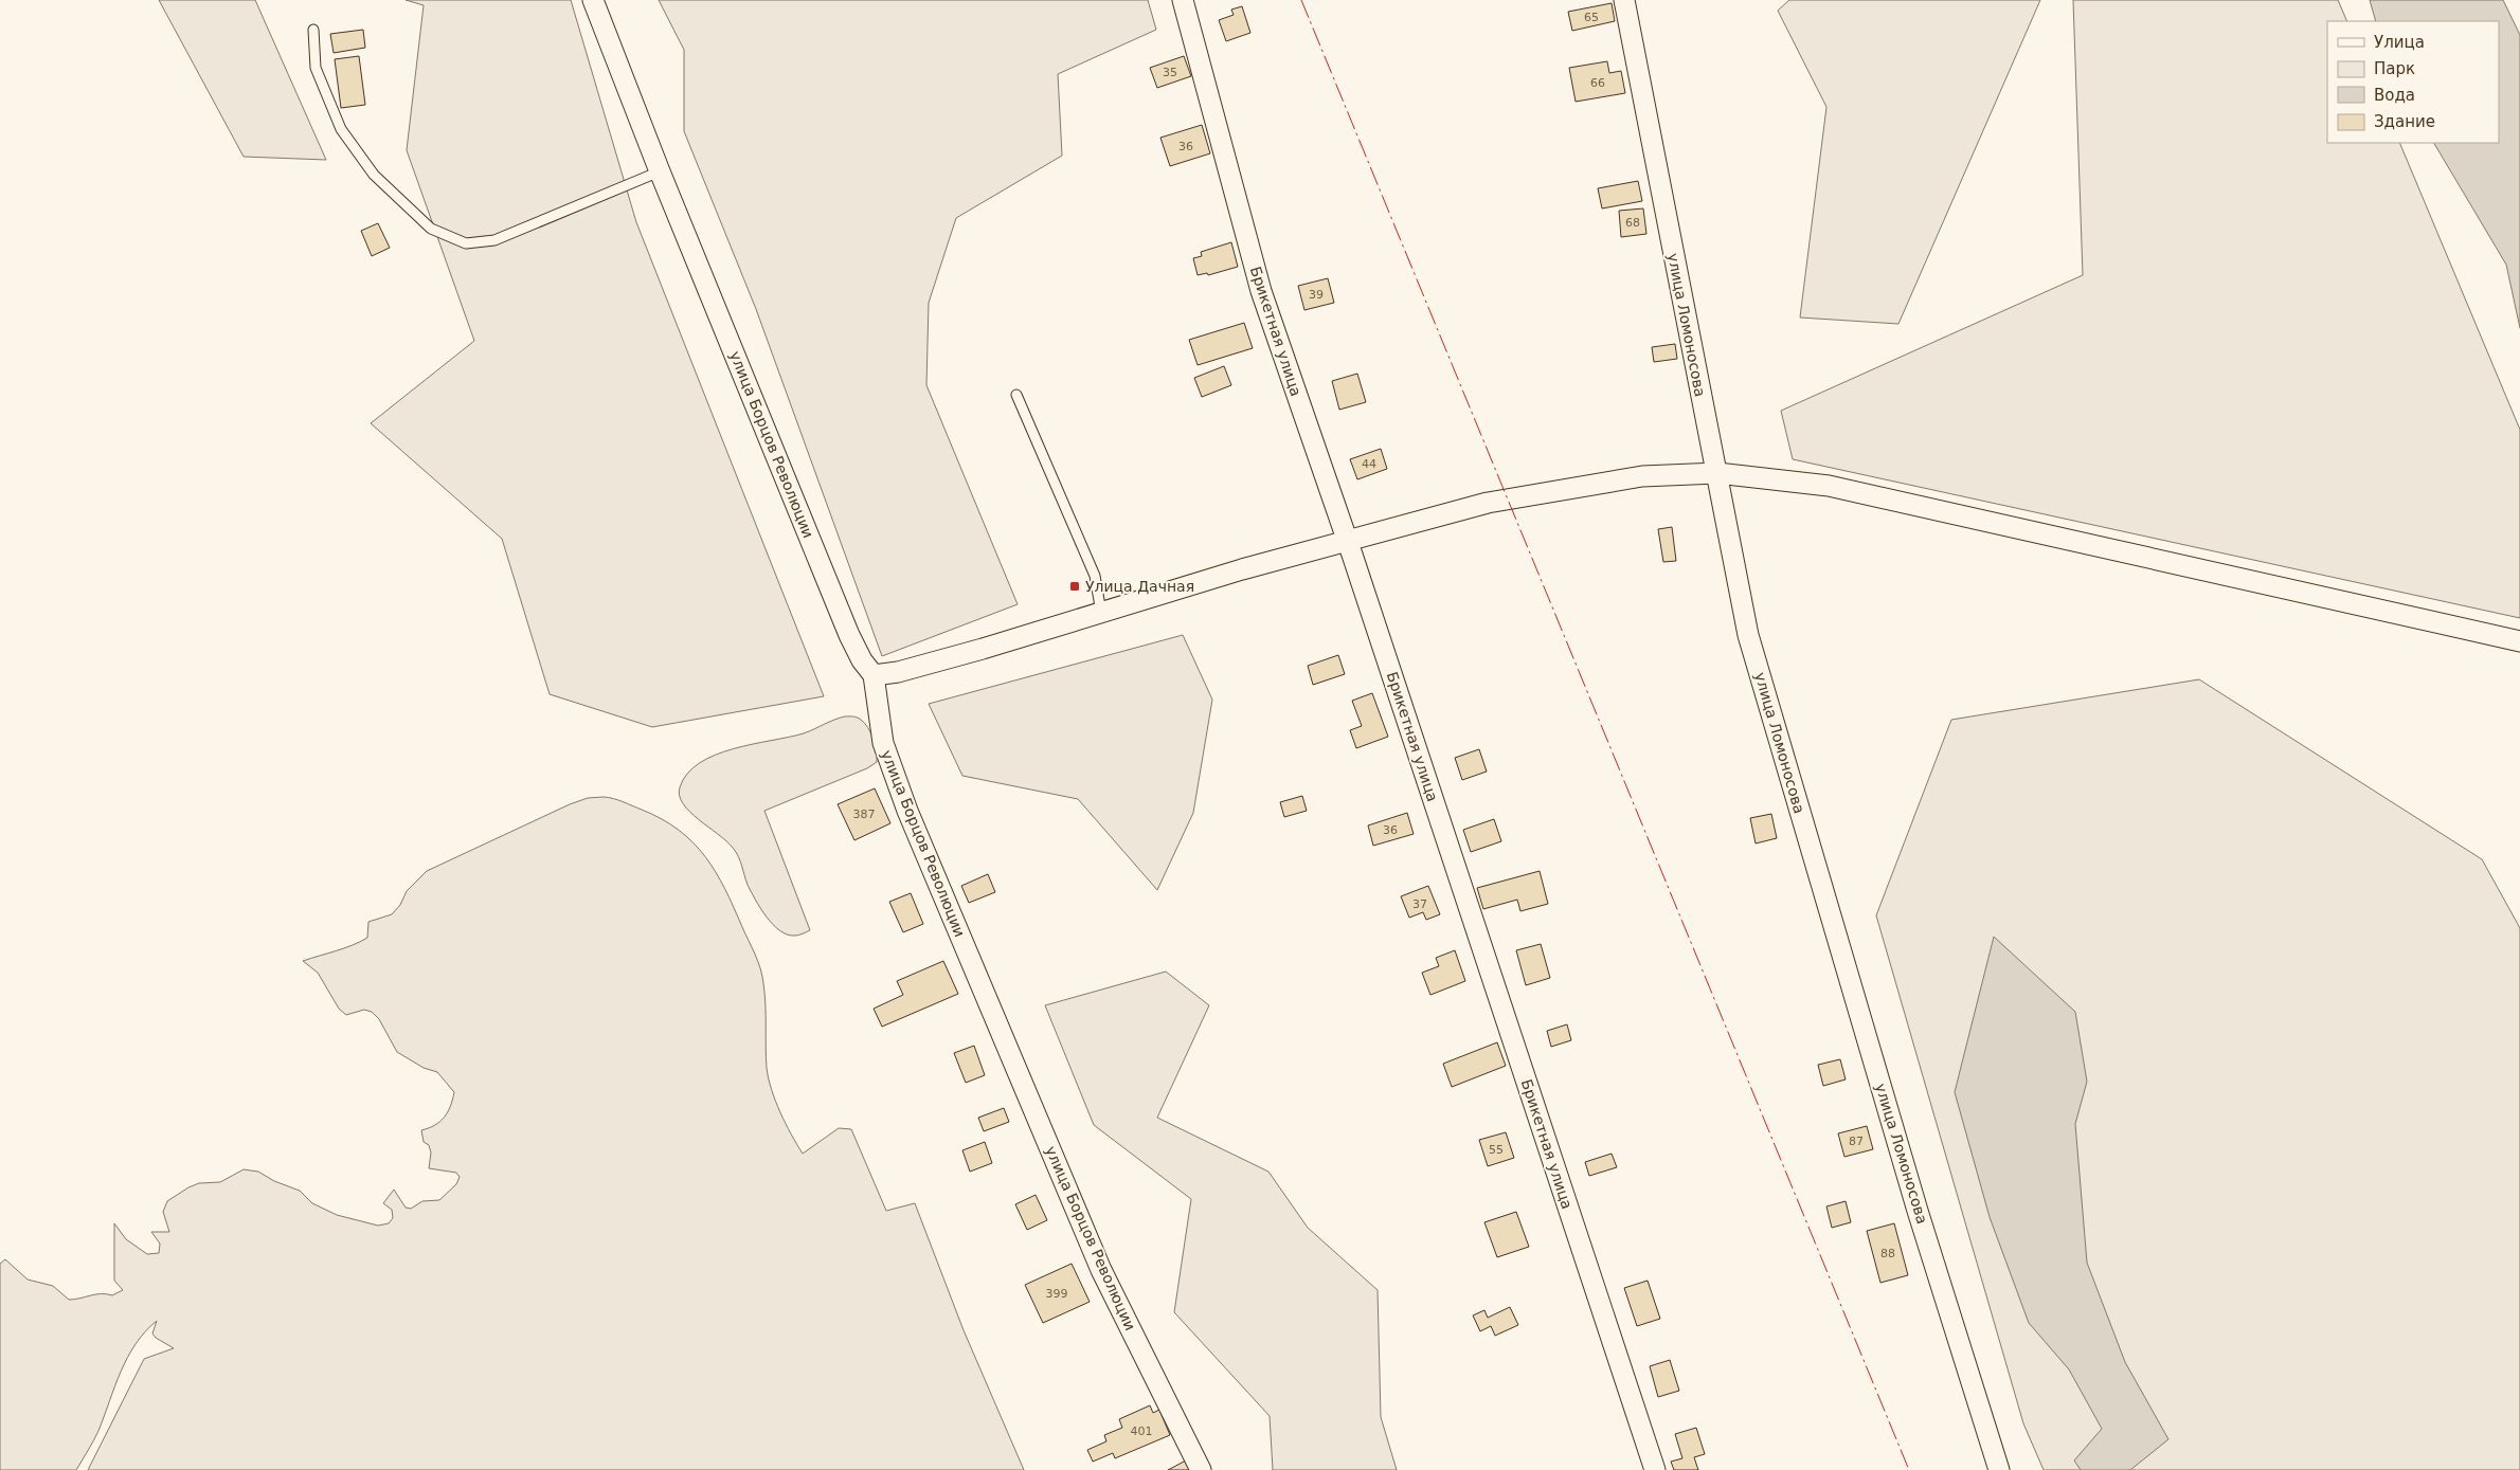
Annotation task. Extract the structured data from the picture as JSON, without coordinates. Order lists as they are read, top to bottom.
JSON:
{
  "streets": {
    "street": ["улица Ломоносова", "Брикетная улица", "улица Борцов Революции"]
  },
  "places": {
    "transit": ["Улица Дачная"]
  },
  "house_numbers": [
    "65",
    "35",
    "66",
    "36",
    "68",
    "39",
    "44",
    "387",
    "36",
    "37",
    "87",
    "55",
    "88",
    "399",
    "401"
  ],
  "legend": [
    "Улица",
    "Парк",
    "Вода",
    "Здание"
  ]
}
